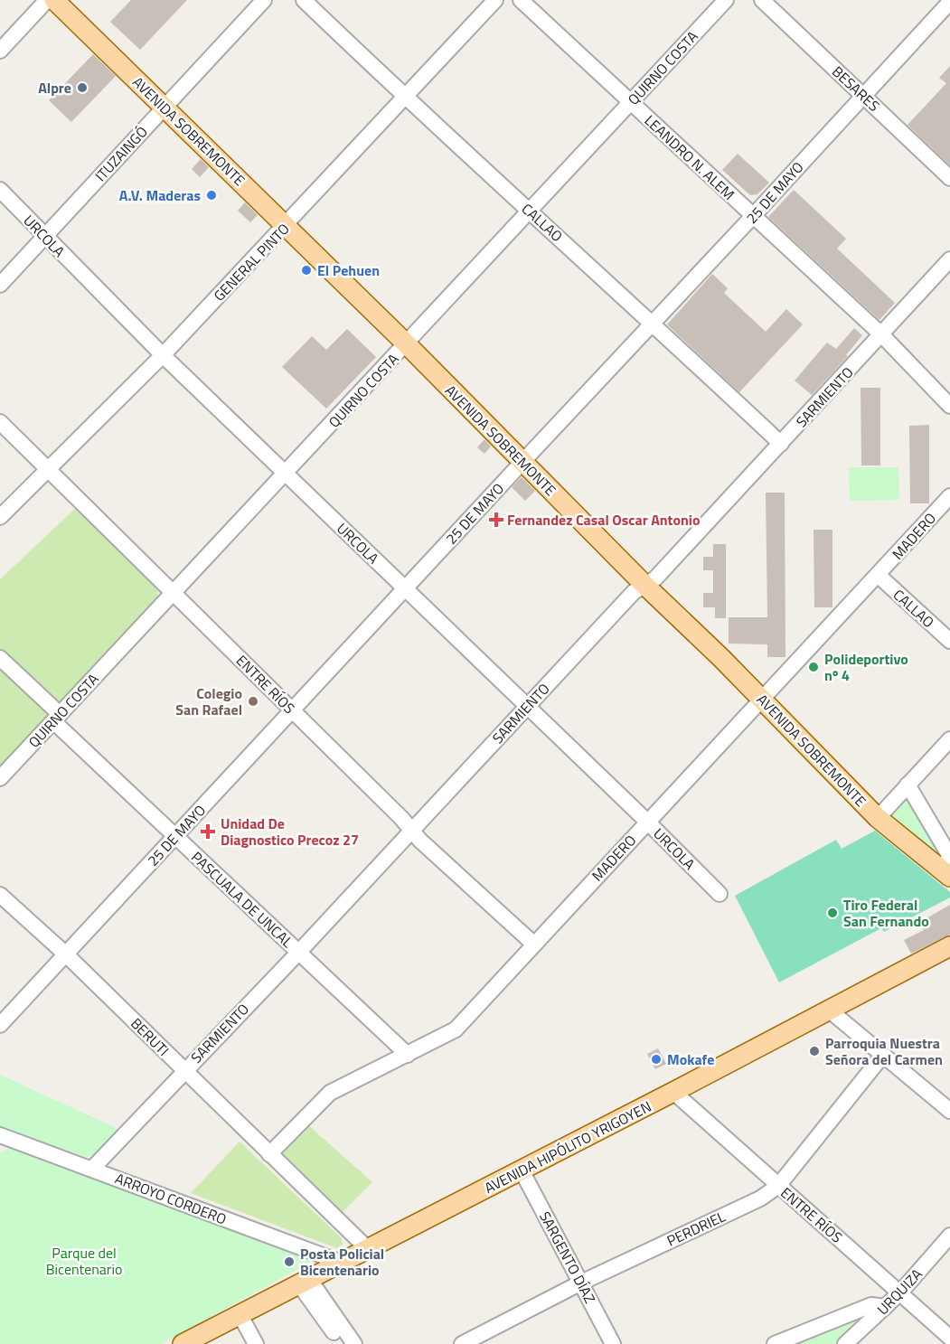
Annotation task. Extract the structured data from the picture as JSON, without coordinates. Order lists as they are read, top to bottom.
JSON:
{
  "streets": {
    "main road": ["AVENIDA SOBREMONTE", "AVENIDA HIPÓLITO YRIGOYEN"],
    "street": [
      "QUIRNO COSTA",
      "BESARES",
      "ITUZAINGÓ",
      "LEANDRO N. ALEM",
      "25 DE MAYO",
      "CALLAO",
      "URCOLA",
      "GENERAL PINTO",
      "SARMIENTO",
      "MADERO",
      "ENTRE RÍOS",
      "PASCUALA DE UNCAL",
      "BERUTI",
      "ARROYO CORDERO",
      "PERDRIEL",
      "SARGENTO DÍAZ",
      "URQUIZA"
    ]
  },
  "crossings": [
    ["QUIRNO COSTA", "AVENIDA SOBREMONTE"],
    ["QUIRNO COSTA", "LEANDRO N. ALEM"],
    ["QUIRNO COSTA", "CALLAO"],
    ["QUIRNO COSTA", "URCOLA"],
    ["QUIRNO COSTA", "ENTRE RÍOS"],
    ["QUIRNO COSTA", "PASCUALA DE UNCAL"],
    ["BESARES", "25 DE MAYO"],
    ["AVENIDA SOBREMONTE", "ITUZAINGÓ"],
    ["AVENIDA SOBREMONTE", "25 DE MAYO"],
    ["AVENIDA SOBREMONTE", "GENERAL PINTO"],
    ["AVENIDA SOBREMONTE", "SARMIENTO"],
    ["AVENIDA SOBREMONTE", "MADERO"],
    ["ITUZAINGÓ", "URCOLA"],
    ["LEANDRO N. ALEM", "25 DE MAYO"],
    ["LEANDRO N. ALEM", "SARMIENTO"],
    ["25 DE MAYO", "CALLAO"],
    ["25 DE MAYO", "URCOLA"],
    ["25 DE MAYO", "ENTRE RÍOS"],
    ["25 DE MAYO", "PASCUALA DE UNCAL"],
    ["25 DE MAYO", "BERUTI"],
    ["CALLAO", "GENERAL PINTO"],
    ["CALLAO", "SARMIENTO"],
    ["CALLAO", "MADERO"],
    ["URCOLA", "GENERAL PINTO"],
    ["URCOLA", "SARMIENTO"],
    ["URCOLA", "MADERO"],
    ["GENERAL PINTO", "ENTRE RÍOS"],
    ["SARMIENTO", "ENTRE RÍOS"],
    ["SARMIENTO", "PASCUALA DE UNCAL"],
    ["SARMIENTO", "BERUTI"],
    ["SARMIENTO", "ARROYO CORDERO"],
    ["MADERO", "ENTRE RÍOS"],
    ["MADERO", "PASCUALA DE UNCAL"],
    ["MADERO", "BERUTI"],
    ["ENTRE RÍOS", "AVENIDA HIPÓLITO YRIGOYEN"],
    ["ENTRE RÍOS", "PERDRIEL"],
    ["ENTRE RÍOS", "URQUIZA"],
    ["BERUTI", "AVENIDA HIPÓLITO YRIGOYEN"],
    ["AVENIDA HIPÓLITO YRIGOYEN", "ARROYO CORDERO"],
    ["AVENIDA HIPÓLITO YRIGOYEN", "SARGENTO DÍAZ"],
    ["PERDRIEL", "SARGENTO DÍAZ"]
  ],
  "parks": ["Parque del Bicentenario"],
  "places": {
    "other": [
      "Alpre",
      "A.V. Maderas",
      "El Pehuen",
      "Polideportivo nº 4",
      "Colegio San Rafael",
      "Tiro Federal San Fernando",
      "Parroquia Nuestra Señora del Carmen",
      "Mokafe",
      "Posta Policial Bicentenario"
    ],
    "health": ["Fernandez Casal Oscar Antonio", "Unidad De Diagnostico Precoz 27"]
  }
}
